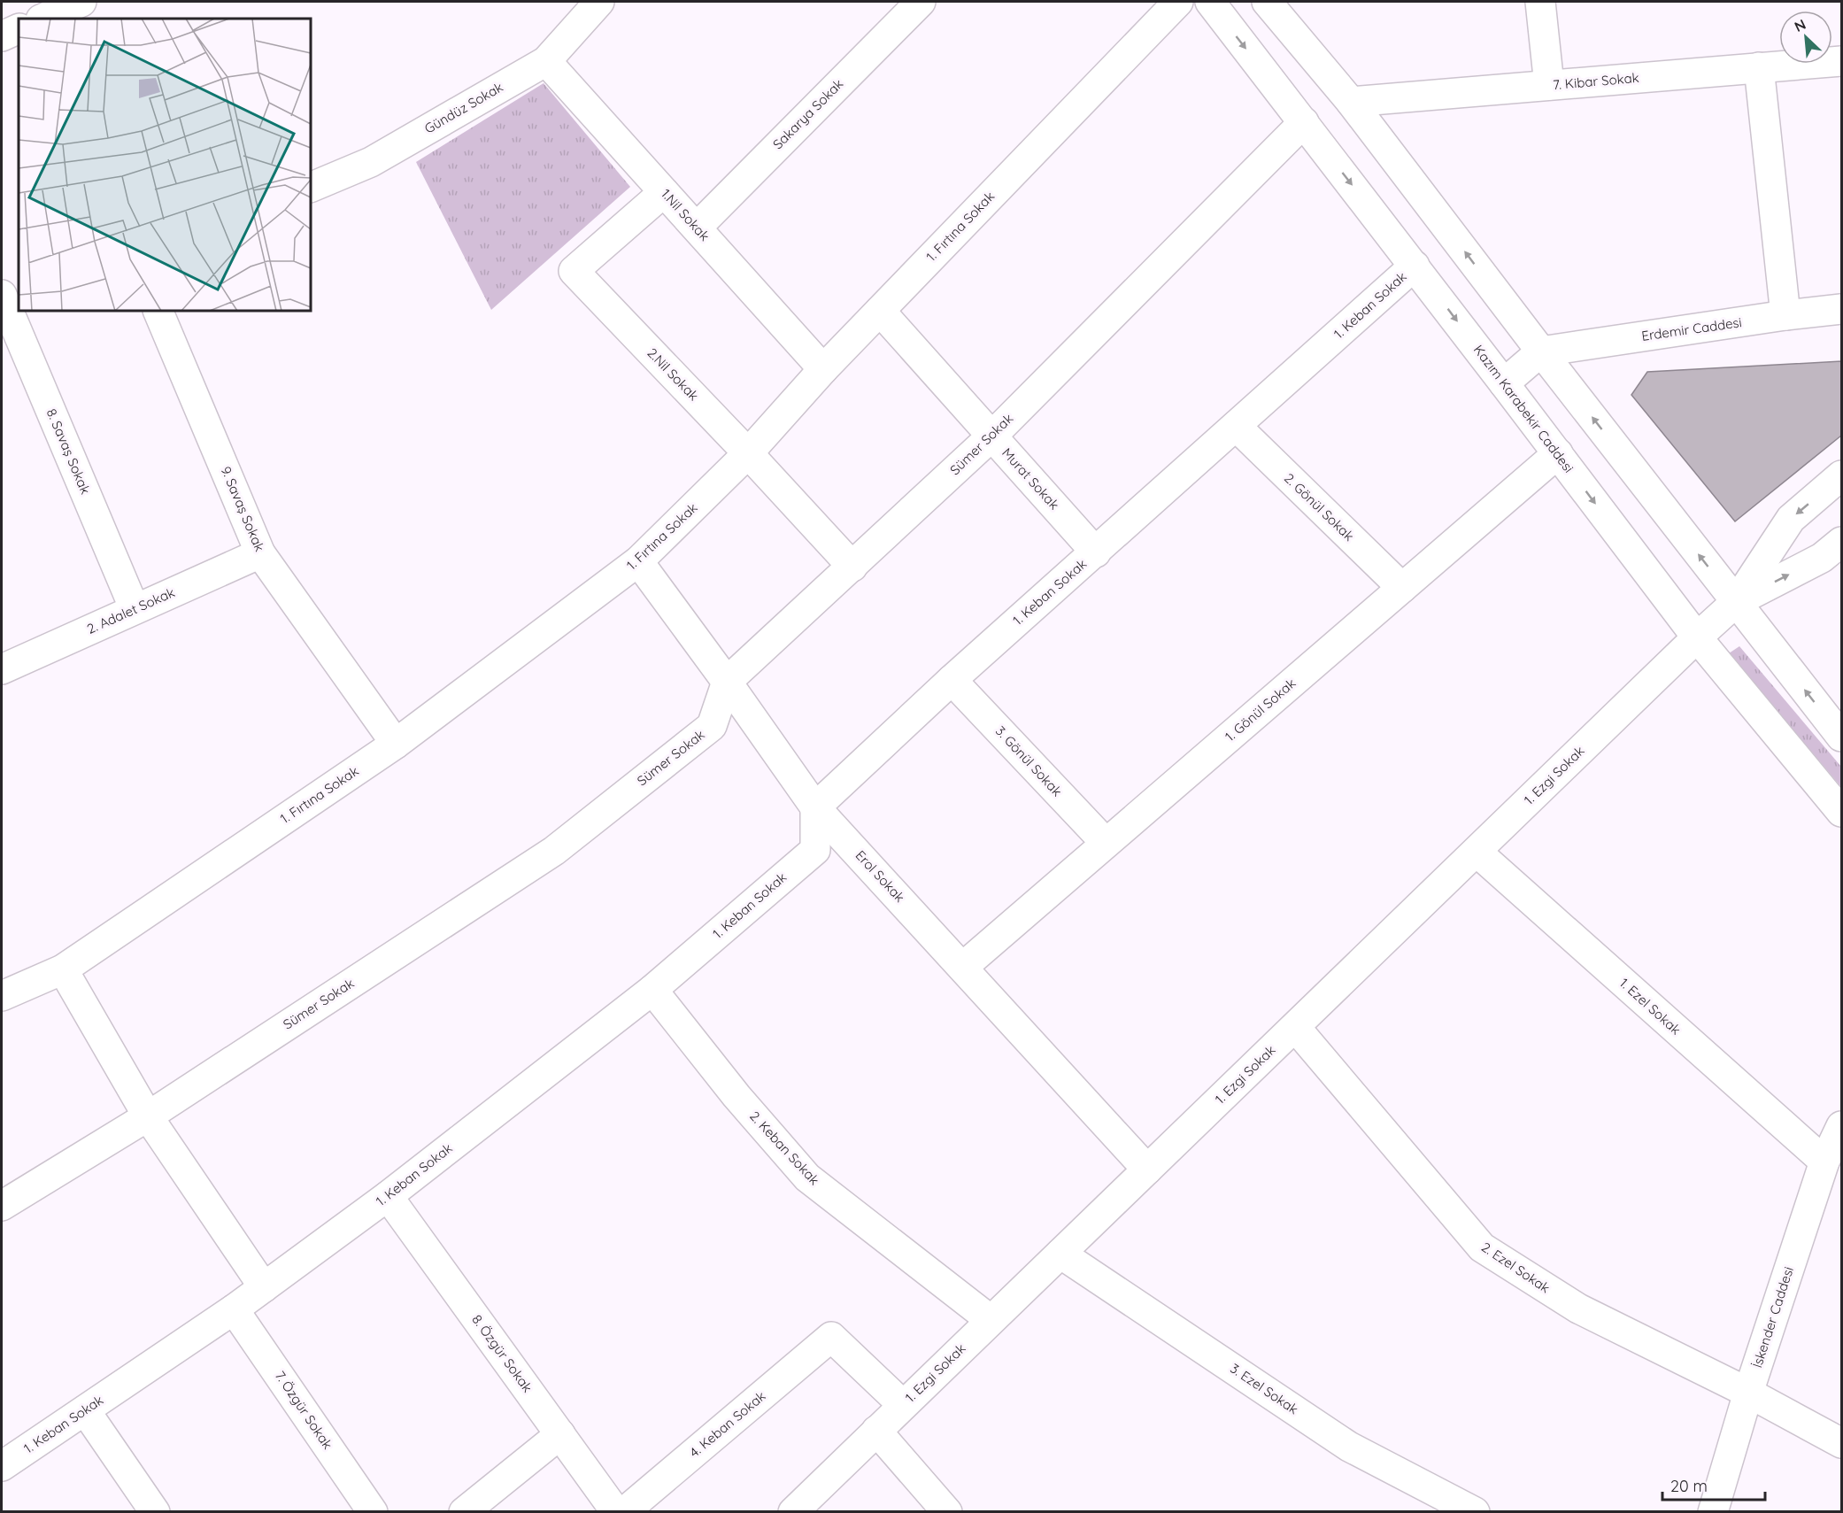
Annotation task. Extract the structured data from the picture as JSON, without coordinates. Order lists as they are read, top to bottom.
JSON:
{
  "streets": {
    "street": [
      "7. Kibar Sokak",
      "Gündüz Sokak",
      "Sakarya Sokak",
      "1.Nil Sokak",
      "1. Fırtına Sokak",
      "1. Keban Sokak",
      "Erdemir Caddesi",
      "2.Nil Sokak",
      "Kazım Karabekir Caddesi",
      "Sümer Sokak",
      "8. Savaş Sokak",
      "Murat Sokak",
      "2. Gönül Sokak",
      "9. Savaş Sokak",
      "2. Adalet Sokak",
      "1. Gönül Sokak",
      "3. Gönül Sokak",
      "1. Ezgi Sokak",
      "Erol Sokak",
      "1. Ezel Sokak",
      "2. Keban Sokak",
      "2. Ezel Sokak",
      "İskender Caddesi",
      "8. Özgür Sokak",
      "3. Ezel Sokak",
      "7. Özgür Sokak",
      "4. Keban Sokak"
    ]
  },
  "crossings": [
    ["Gündüz Sokak", "1.Nil Sokak"],
    ["Sakarya Sokak", "1.Nil Sokak"],
    ["1.Nil Sokak", "1. Fırtına Sokak"],
    ["1.Nil Sokak", "2.Nil Sokak"],
    ["1. Fırtına Sokak", "2.Nil Sokak"],
    ["1. Fırtına Sokak", "Murat Sokak"],
    ["1. Fırtına Sokak", "9. Savaş Sokak"],
    ["1. Fırtına Sokak", "Erol Sokak"],
    ["1. Keban Sokak", "Kazım Karabekir Caddesi"],
    ["1. Keban Sokak", "Murat Sokak"],
    ["1. Keban Sokak", "2. Gönül Sokak"],
    ["1. Keban Sokak", "3. Gönül Sokak"],
    ["1. Keban Sokak", "Erol Sokak"],
    ["1. Keban Sokak", "2. Keban Sokak"],
    ["1. Keban Sokak", "8. Özgür Sokak"],
    ["1. Keban Sokak", "7. Özgür Sokak"],
    ["2.Nil Sokak", "Sümer Sokak"],
    ["Kazım Karabekir Caddesi", "Sümer Sokak"],
    ["Kazım Karabekir Caddesi", "1. Gönül Sokak"],
    ["Kazım Karabekir Caddesi", "1. Ezgi Sokak"],
    ["Sümer Sokak", "Murat Sokak"],
    ["Sümer Sokak", "Erol Sokak"],
    ["8. Savaş Sokak", "2. Adalet Sokak"],
    ["2. Gönül Sokak", "1. Gönül Sokak"],
    ["9. Savaş Sokak", "2. Adalet Sokak"],
    ["1. Gönül Sokak", "3. Gönül Sokak"],
    ["1. Gönül Sokak", "Erol Sokak"],
    ["1. Ezgi Sokak", "Erol Sokak"],
    ["1. Ezgi Sokak", "1. Ezel Sokak"],
    ["1. Ezgi Sokak", "2. Keban Sokak"],
    ["1. Ezgi Sokak", "2. Ezel Sokak"],
    ["1. Ezgi Sokak", "3. Ezel Sokak"],
    ["1. Ezgi Sokak", "4. Keban Sokak"],
    ["1. Ezel Sokak", "İskender Caddesi"],
    ["2. Ezel Sokak", "İskender Caddesi"]
  ],
  "scale_bar": "20 m",
  "north": "top left"
}
